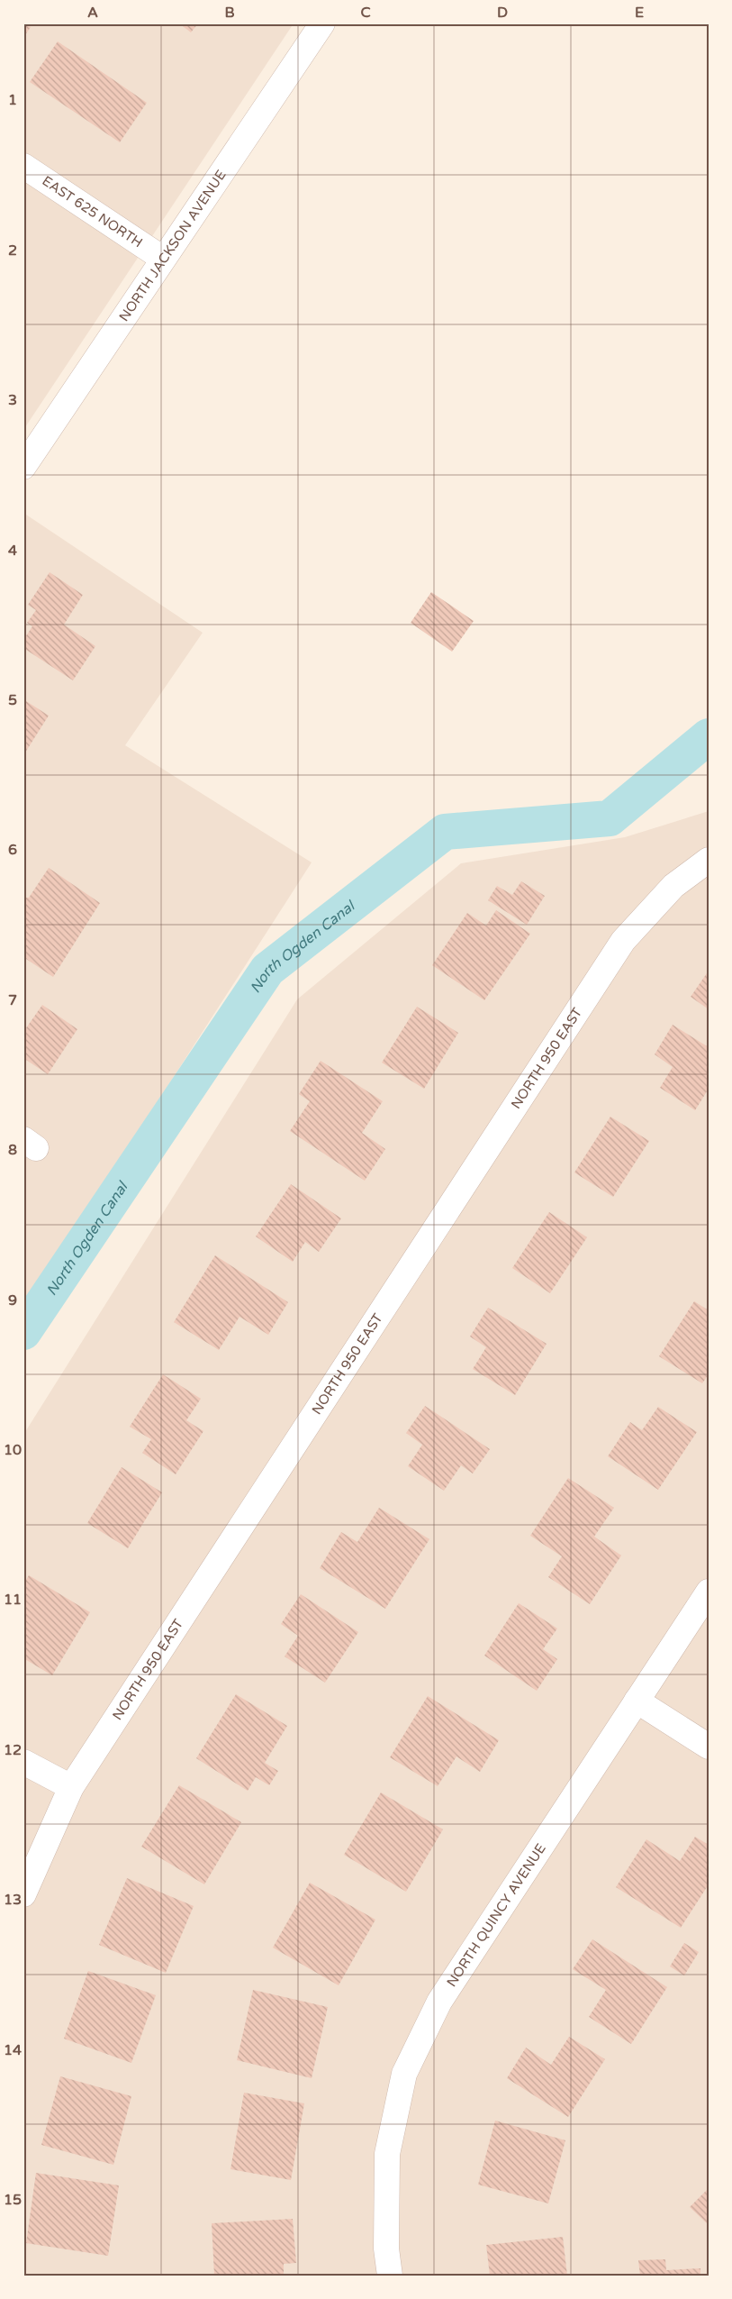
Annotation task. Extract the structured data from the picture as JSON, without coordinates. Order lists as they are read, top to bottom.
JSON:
{
  "streets": {
    "street": [
      "EAST 625 NORTH",
      "NORTH JACKSON AVENUE",
      "NORTH 950 EAST",
      "NORTH QUINCY AVENUE"
    ]
  },
  "crossings": [
    ["EAST 625 NORTH", "NORTH JACKSON AVENUE"]
  ],
  "water": ["North Ogden Canal"],
  "grid": {
    "columns": [
      "A",
      "B",
      "C",
      "D",
      "E"
    ],
    "rows": [
      "1",
      "2",
      "3",
      "4",
      "5",
      "6",
      "7",
      "8",
      "9",
      "10",
      "11",
      "12",
      "13",
      "14",
      "15"
    ]
  }
}
